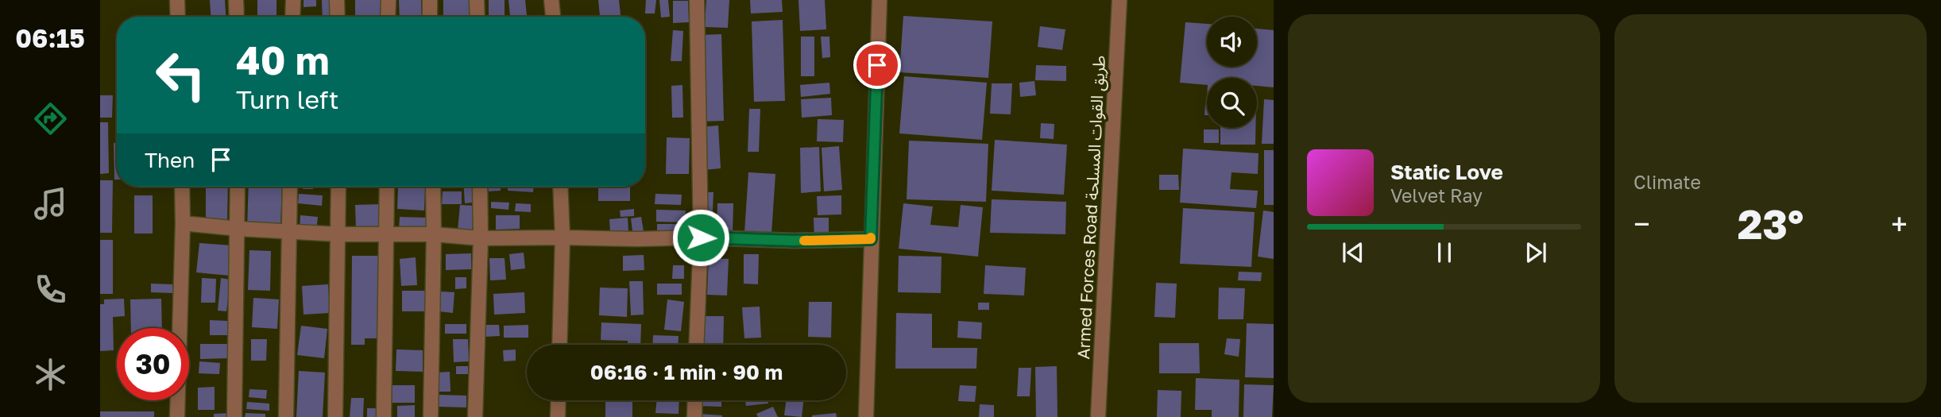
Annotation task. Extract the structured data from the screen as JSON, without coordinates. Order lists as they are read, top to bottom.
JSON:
{
  "streets": {
    "street": ["Armed Forces Road طريق القوات المسلحة"]
  },
  "page": {
    "tabs": "06:15",
    "tile": "Climate",
    "turn": ["40 m", "Turn left"],
    "then": "Then",
    "song": ["Static Love", "Velvet Ray"],
    "heat": ["−", "23°", "+"],
    "limit": "30",
    "trip": "06:16 · 1 min · 90 m"
  }
}
